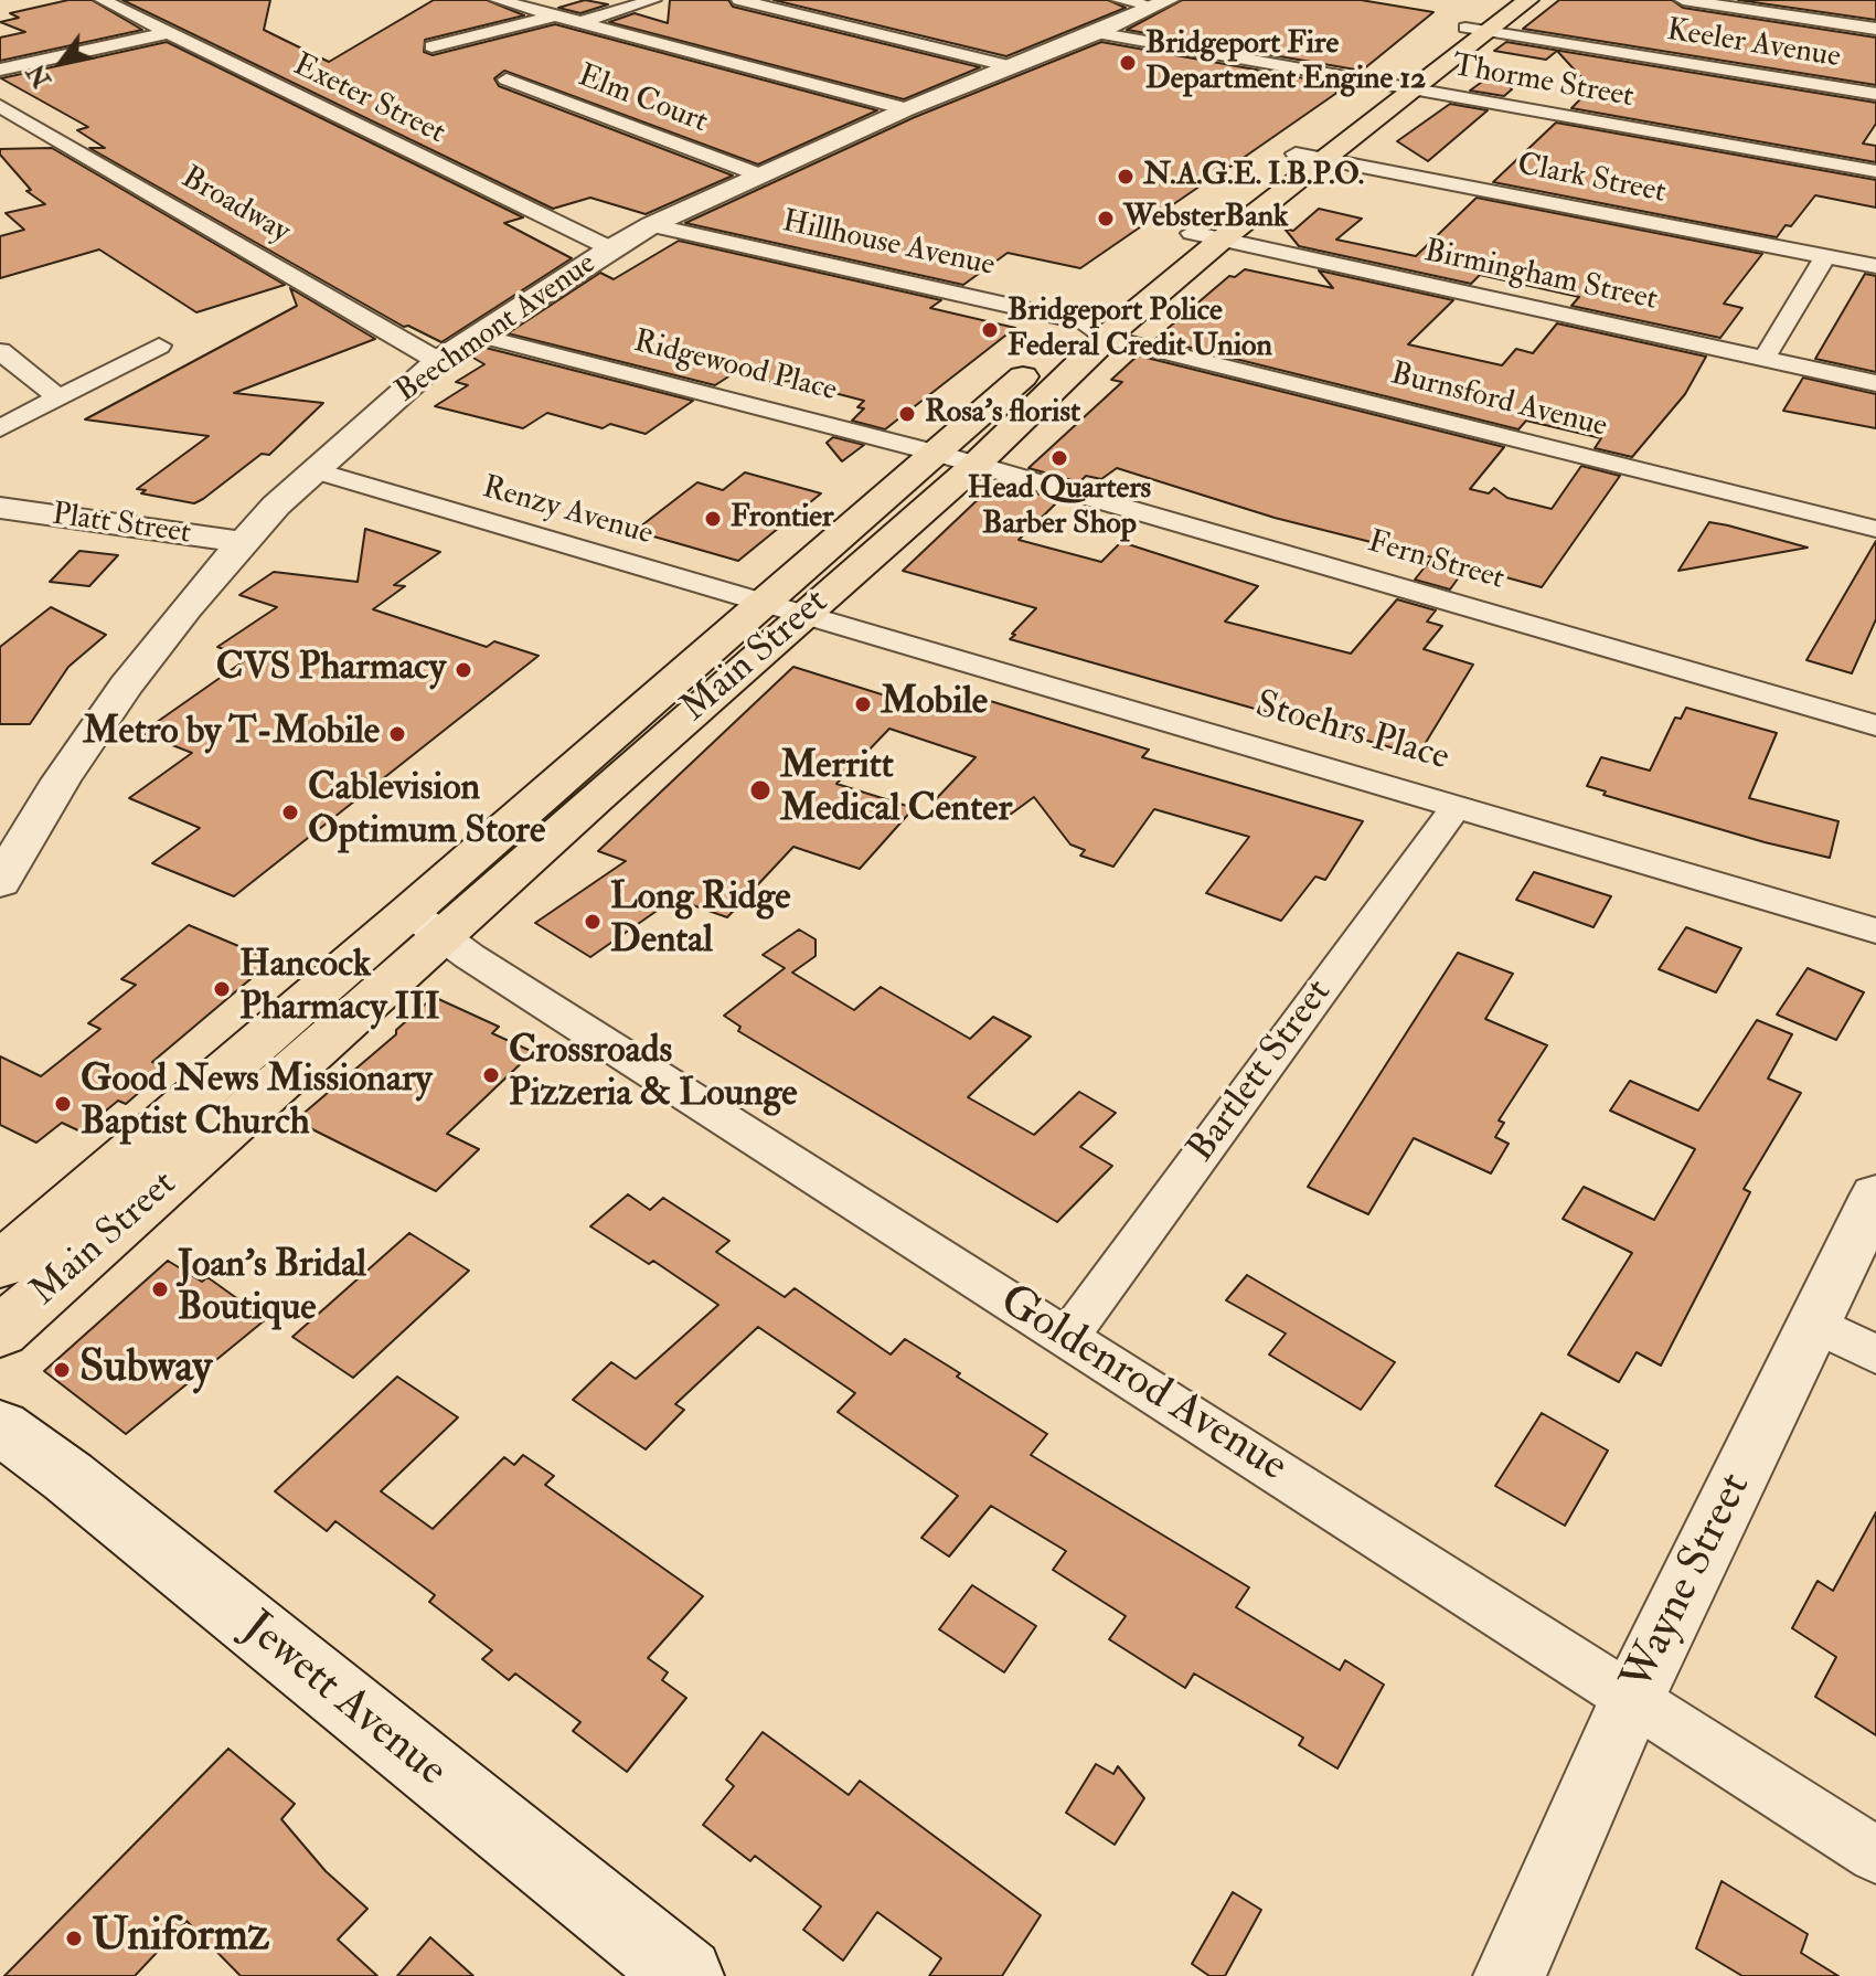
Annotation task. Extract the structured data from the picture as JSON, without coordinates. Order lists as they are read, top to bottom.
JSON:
{
  "streets": {
    "main road": ["Main Street", "Jewett Avenue"],
    "street": [
      "Keeler Avenue",
      "Thorme Street",
      "Exeter Street",
      "Elm Court",
      "Clark Street",
      "Broadway",
      "Hillhouse Avenue",
      "Birmingham Street",
      "Beechmont Avenue",
      "Ridgewood Place",
      "Burnsford Avenue",
      "Renzy Avenue",
      "Platt Street",
      "Fern Street",
      "Stoehrs Place",
      "Bartlett Street",
      "Goldenrod Avenue",
      "Wayne Street"
    ]
  },
  "crossings": [
    ["Keeler Avenue", "Main Street"],
    ["Thorme Street", "Beechmont Avenue"],
    ["Thorme Street", "Main Street"],
    ["Exeter Street", "Beechmont Avenue"],
    ["Elm Court", "Beechmont Avenue"],
    ["Clark Street", "Main Street"],
    ["Broadway", "Beechmont Avenue"],
    ["Hillhouse Avenue", "Beechmont Avenue"],
    ["Hillhouse Avenue", "Burnsford Avenue"],
    ["Hillhouse Avenue", "Main Street"],
    ["Birmingham Street", "Main Street"],
    ["Beechmont Avenue", "Ridgewood Place"],
    ["Beechmont Avenue", "Renzy Avenue"],
    ["Beechmont Avenue", "Platt Street"],
    ["Ridgewood Place", "Fern Street"],
    ["Ridgewood Place", "Main Street"],
    ["Burnsford Avenue", "Main Street"],
    ["Renzy Avenue", "Main Street"],
    ["Renzy Avenue", "Stoehrs Place"],
    ["Fern Street", "Main Street"],
    ["Main Street", "Stoehrs Place"],
    ["Main Street", "Goldenrod Avenue"],
    ["Stoehrs Place", "Bartlett Street"],
    ["Bartlett Street", "Goldenrod Avenue"],
    ["Goldenrod Avenue", "Wayne Street"]
  ],
  "places": [
    "Bridgeport Fire Department Engine 12",
    "N.A.G.E. I.B.P.O.",
    "WebsterBank",
    "Bridgeport Police Federal Credit Union",
    "Rosa's florist",
    "Head Quarters Barber Shop",
    "Frontier",
    "CVS Pharmacy",
    "Mobile",
    "Metro by T-Mobile",
    "Merritt Medical Center",
    "Cablevision Optimum Store",
    "Long Ridge Dental",
    "Hancock Pharmacy III",
    "Crossroads Pizzeria & Lounge",
    "Good News Missionary Baptist Church",
    "Joan's Bridal Boutique",
    "Subway",
    "Uniformz"
  ],
  "north": "bottom left"
}
